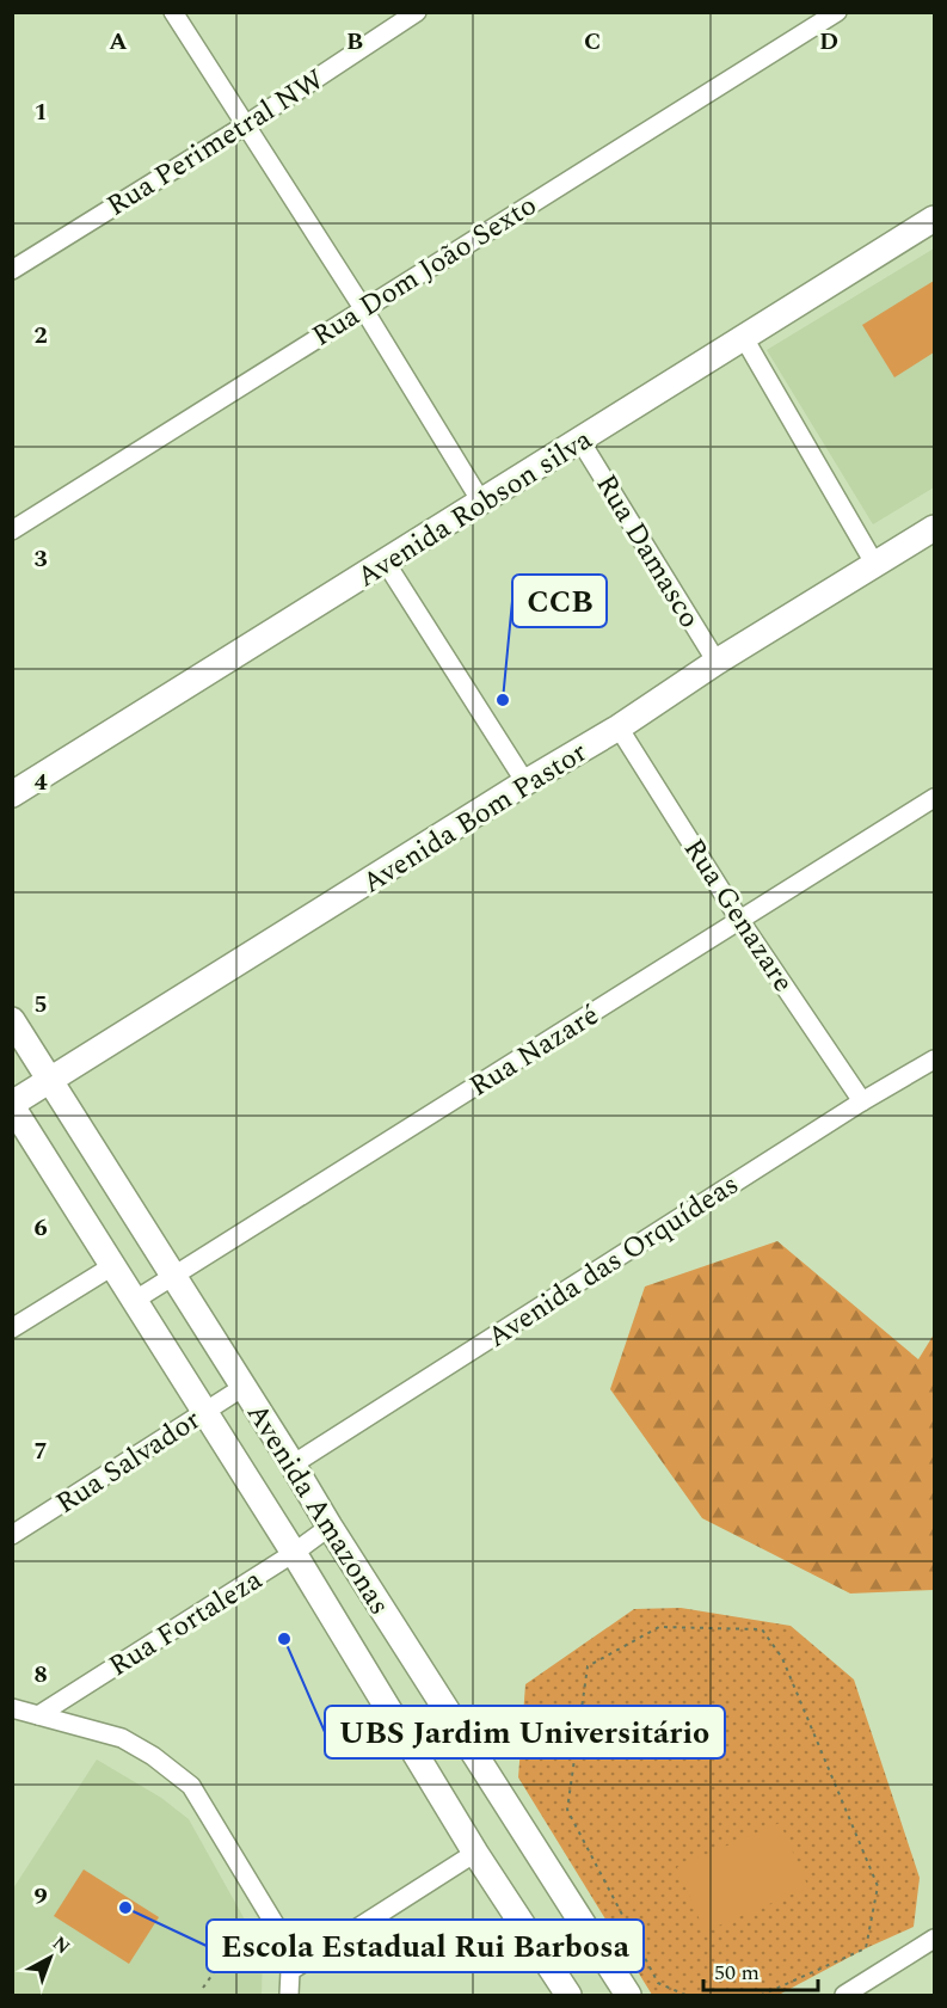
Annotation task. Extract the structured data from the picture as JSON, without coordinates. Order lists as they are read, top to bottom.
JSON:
{
  "streets": {
    "street": [
      "Rua Perimetral NW",
      "Rua Dom João Sexto",
      "Avenida Robson silva",
      "Rua Damasco",
      "Avenida Bom Pastor",
      "Rua Genazare",
      "Rua Nazaré",
      "Avenida das Orquídeas",
      "Rua Salvador",
      "Avenida Amazonas",
      "Rua Fortaleza"
    ]
  },
  "crossings": [
    ["Avenida Robson silva", "Rua Damasco"],
    ["Rua Damasco", "Avenida Bom Pastor"],
    ["Avenida Bom Pastor", "Rua Genazare"],
    ["Avenida Bom Pastor", "Avenida Amazonas"],
    ["Rua Genazare", "Rua Nazaré"],
    ["Rua Genazare", "Avenida das Orquídeas"],
    ["Rua Nazaré", "Avenida Amazonas"],
    ["Avenida das Orquídeas", "Avenida Amazonas"],
    ["Rua Salvador", "Avenida Amazonas"],
    ["Avenida Amazonas", "Rua Fortaleza"]
  ],
  "places": ["CCB", "UBS Jardim Universitário", "Escola Estadual Rui Barbosa"],
  "scale_bar": "50 m",
  "north": "top right",
  "grid": {
    "columns": [
      "A",
      "B",
      "C",
      "D"
    ],
    "rows": [
      "1",
      "2",
      "3",
      "4",
      "5",
      "6",
      "7",
      "8",
      "9"
    ]
  }
}
